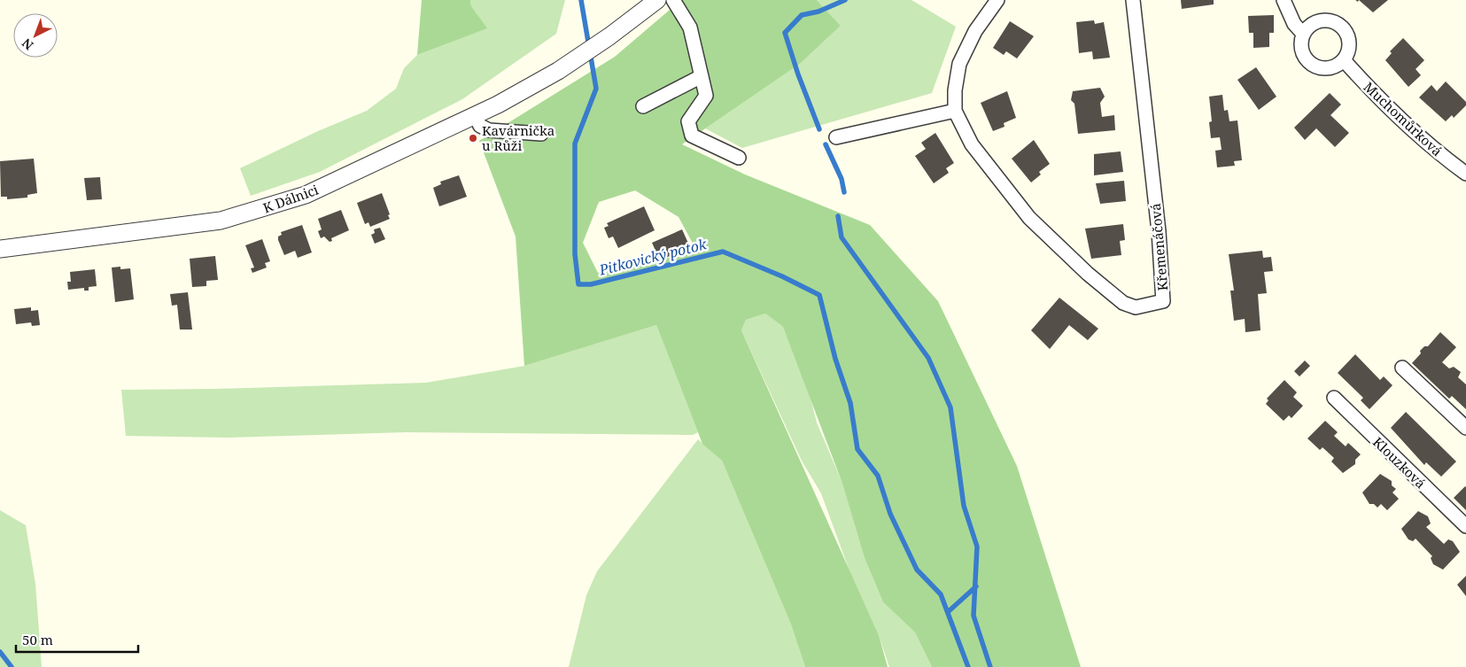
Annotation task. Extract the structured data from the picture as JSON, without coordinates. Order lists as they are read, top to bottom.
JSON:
{
  "streets": {
    "street": [
      "Muchomůrková",
      "K Dálnici",
      "Křemenáčová",
      "Klouzková"
    ]
  },
  "water": ["Pitkovický potok"],
  "places": ["Kavárnička u Růži"],
  "scale_bar": "50 m",
  "north": "bottom left"
}
